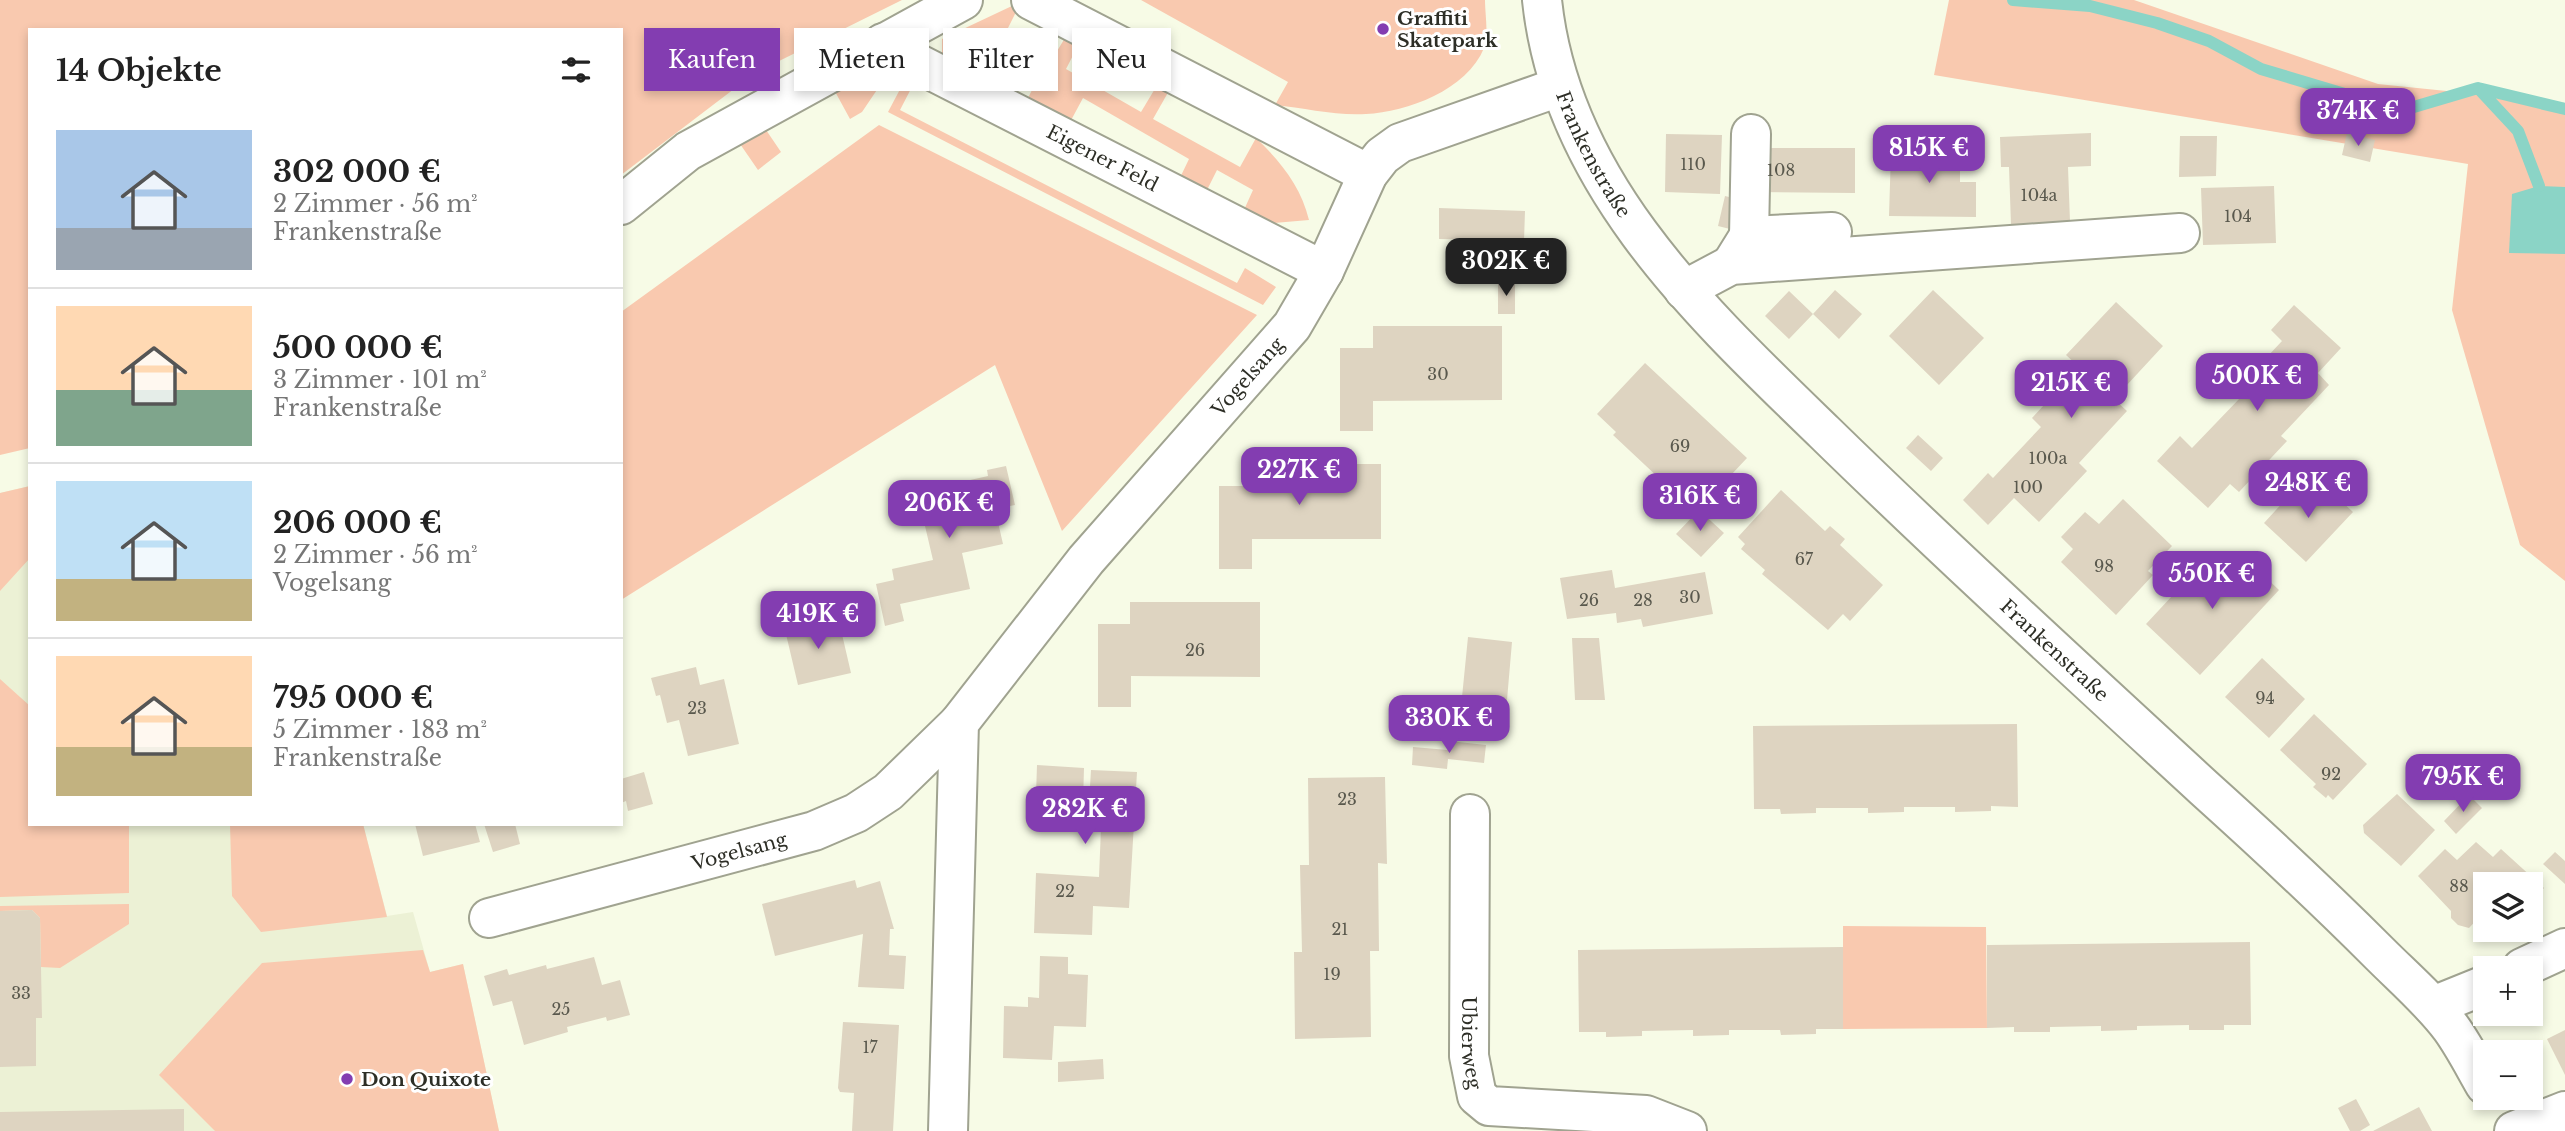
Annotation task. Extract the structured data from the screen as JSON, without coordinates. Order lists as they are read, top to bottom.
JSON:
{
  "streets": {
    "street": [
      "Frankenstraße",
      "Eigener Feld",
      "Vogelsang",
      "Ubierweg"
    ]
  },
  "crossings": [
    ["Frankenstraße", "Vogelsang"],
    ["Eigener Feld", "Vogelsang"]
  ],
  "places": ["Graffiti Skatepark", "Don Quixote"],
  "house_numbers": [
    "110",
    "108",
    "104a",
    "104",
    "30",
    "69",
    "100a",
    "100",
    "67",
    "98",
    "30",
    "26",
    "28",
    "26",
    "94",
    "23",
    "92",
    "23",
    "88",
    "22",
    "21",
    "19",
    "33",
    "25",
    "17"
  ],
  "page": {
    "chip": [
      "Kaufen",
      "Mieten",
      "Filter",
      "Neu"
    ],
    "heading": "14 Objekte",
    "price": [
      "374K €",
      "815K €",
      "302K €",
      "500K €",
      "215K €",
      "227K €",
      "248K €",
      "316K €",
      "206K €",
      "550K €",
      "419K €",
      "330K €",
      "795K €",
      "282K €"
    ],
    "list": [
      {
        "name": "302 000 €",
        "note": "2 Zimmer · 56 m² · Frankenstraße"
      },
      {
        "name": "500 000 €",
        "note": "3 Zimmer · 101 m² · Frankenstraße"
      },
      {
        "name": "206 000 €",
        "note": "2 Zimmer · 56 m² · Vogelsang"
      },
      {
        "name": "795 000 €",
        "note": "5 Zimmer · 183 m² · Frankenstraße"
      }
    ],
    "map_buttons": ["+", "−"]
  }
}
